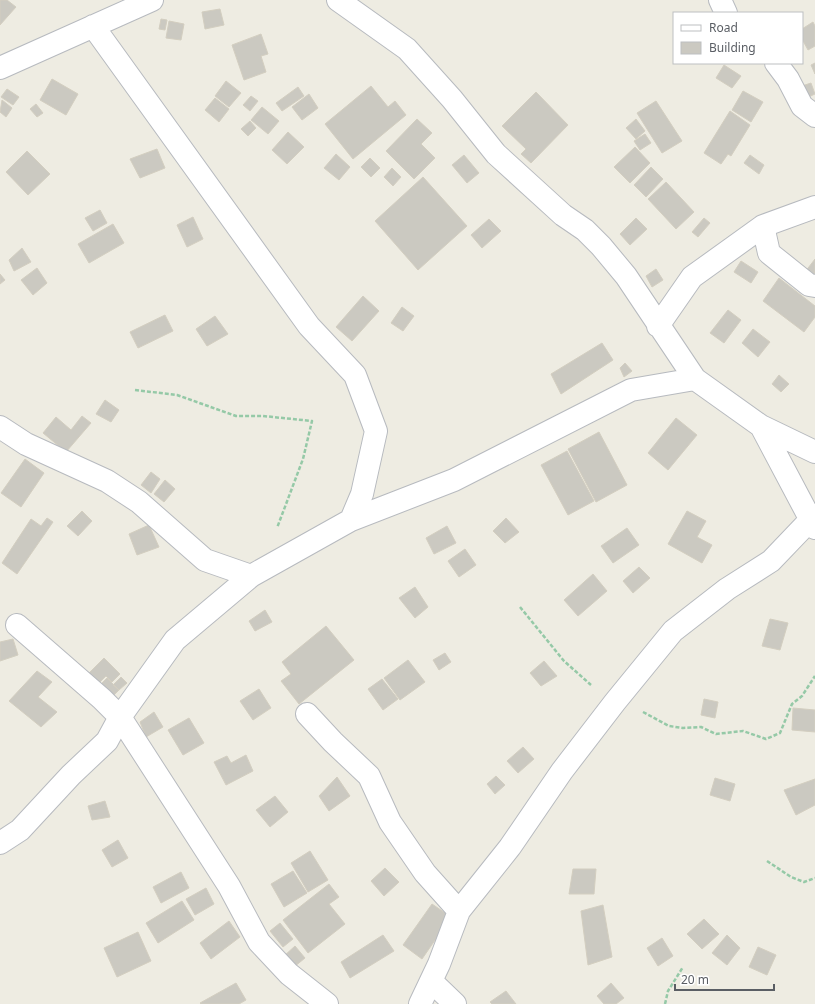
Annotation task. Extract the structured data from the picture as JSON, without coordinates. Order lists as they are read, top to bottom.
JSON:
{
  "legend": ["Road", "Building"],
  "scale_bar": "20 m"
}
